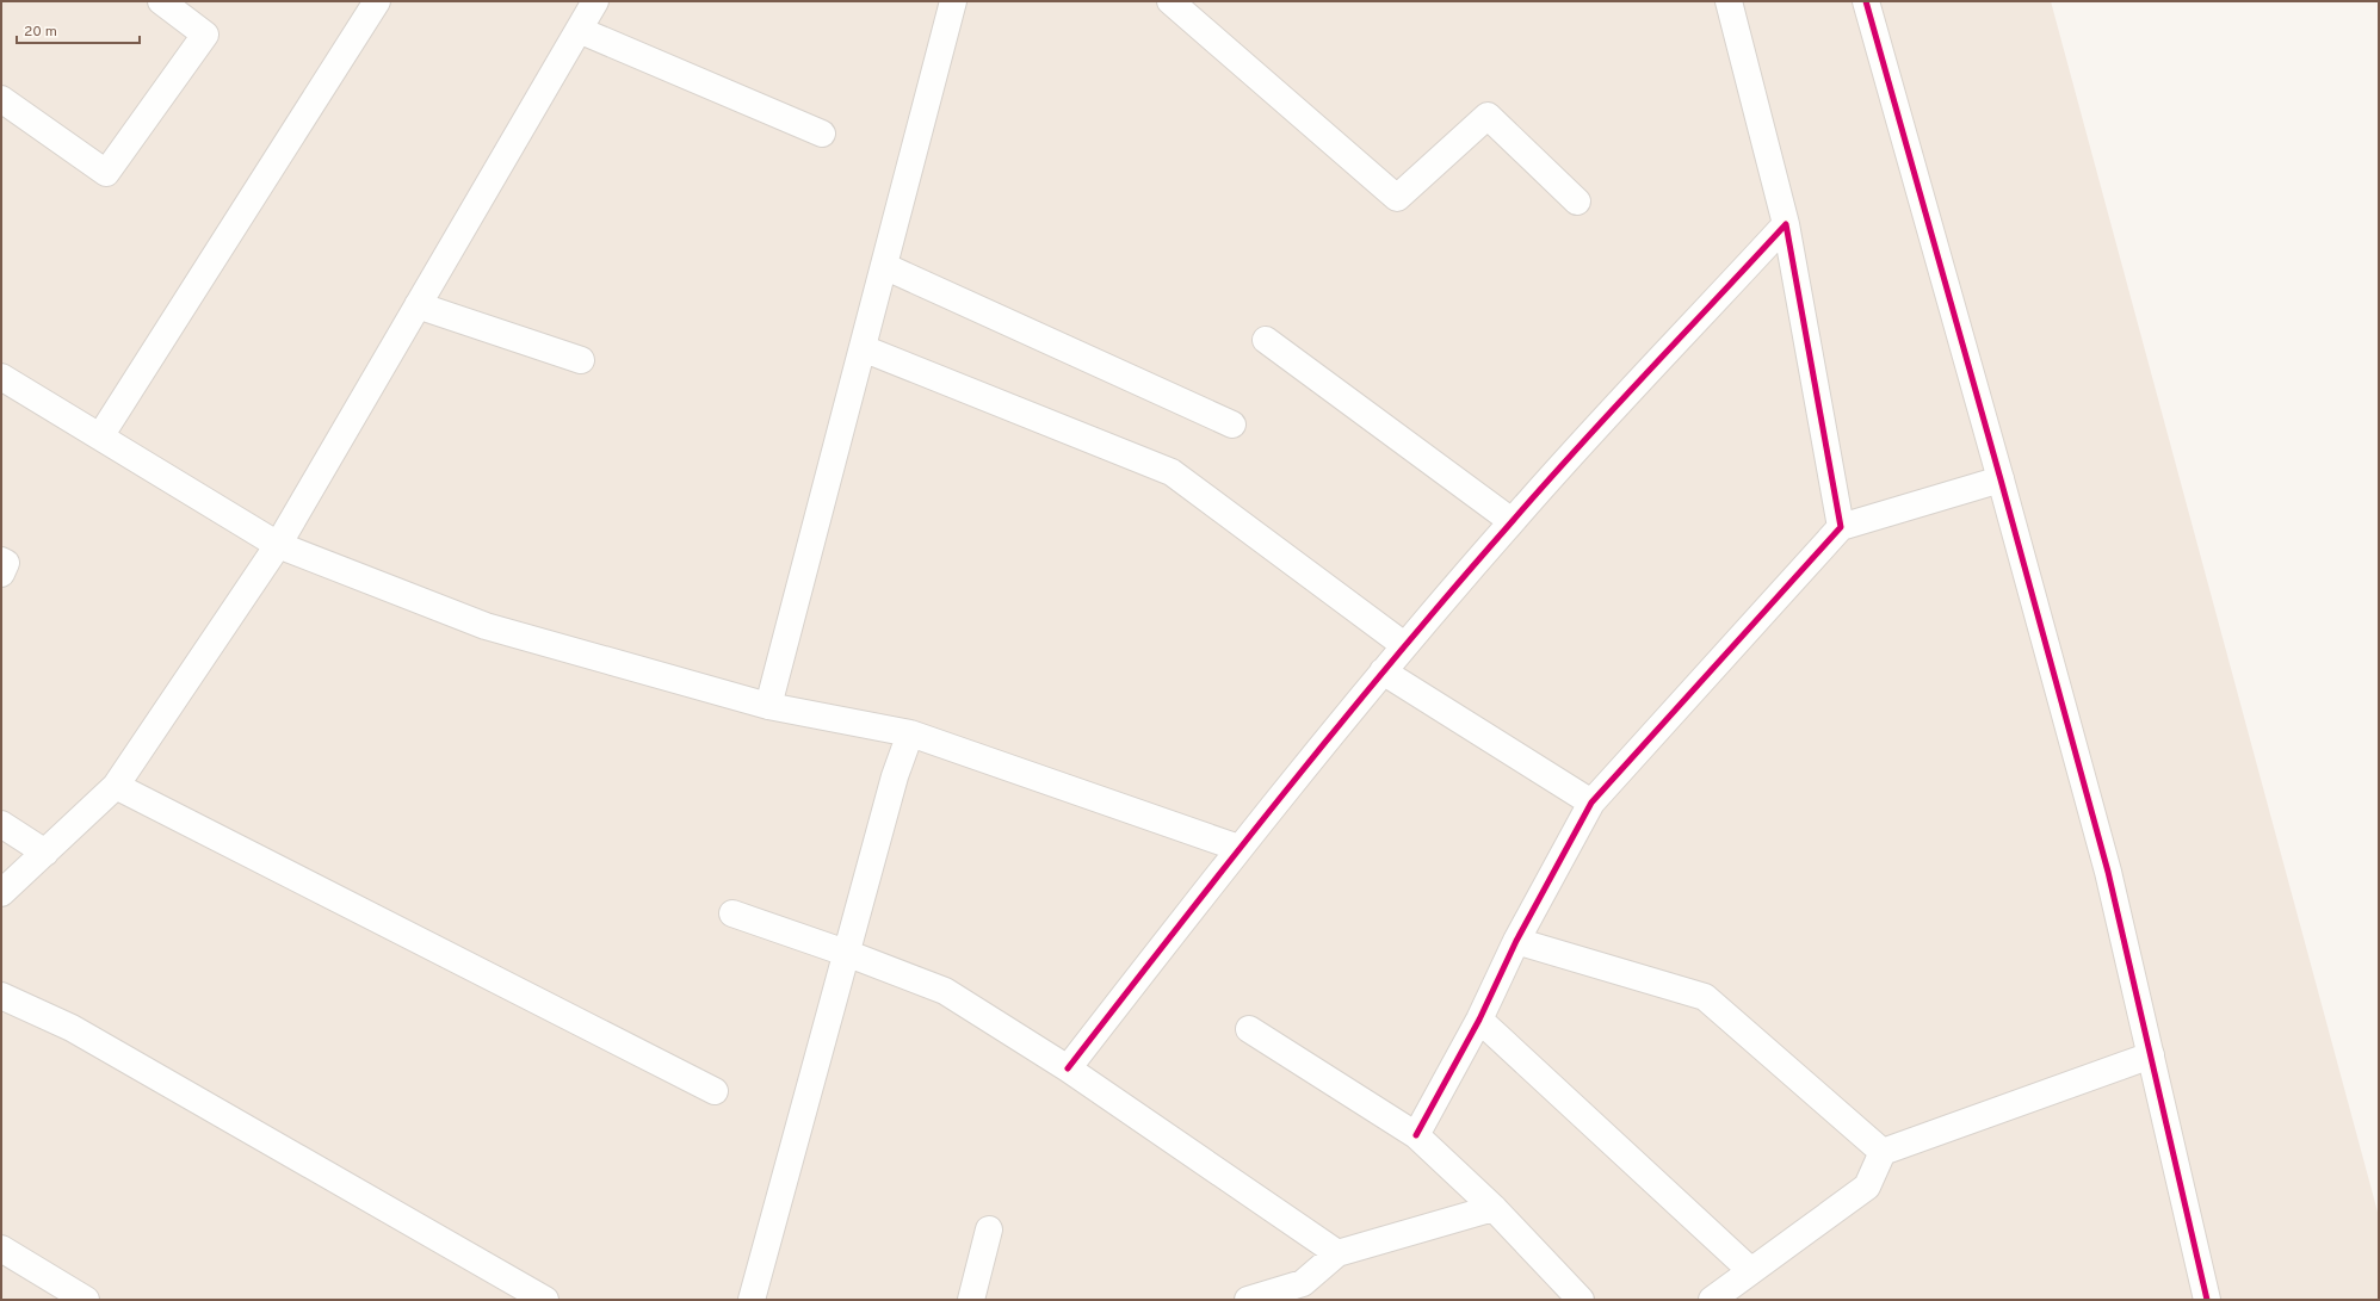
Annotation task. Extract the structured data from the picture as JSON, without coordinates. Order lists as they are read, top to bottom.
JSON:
{
  "scale_bar": "20 m"
}
